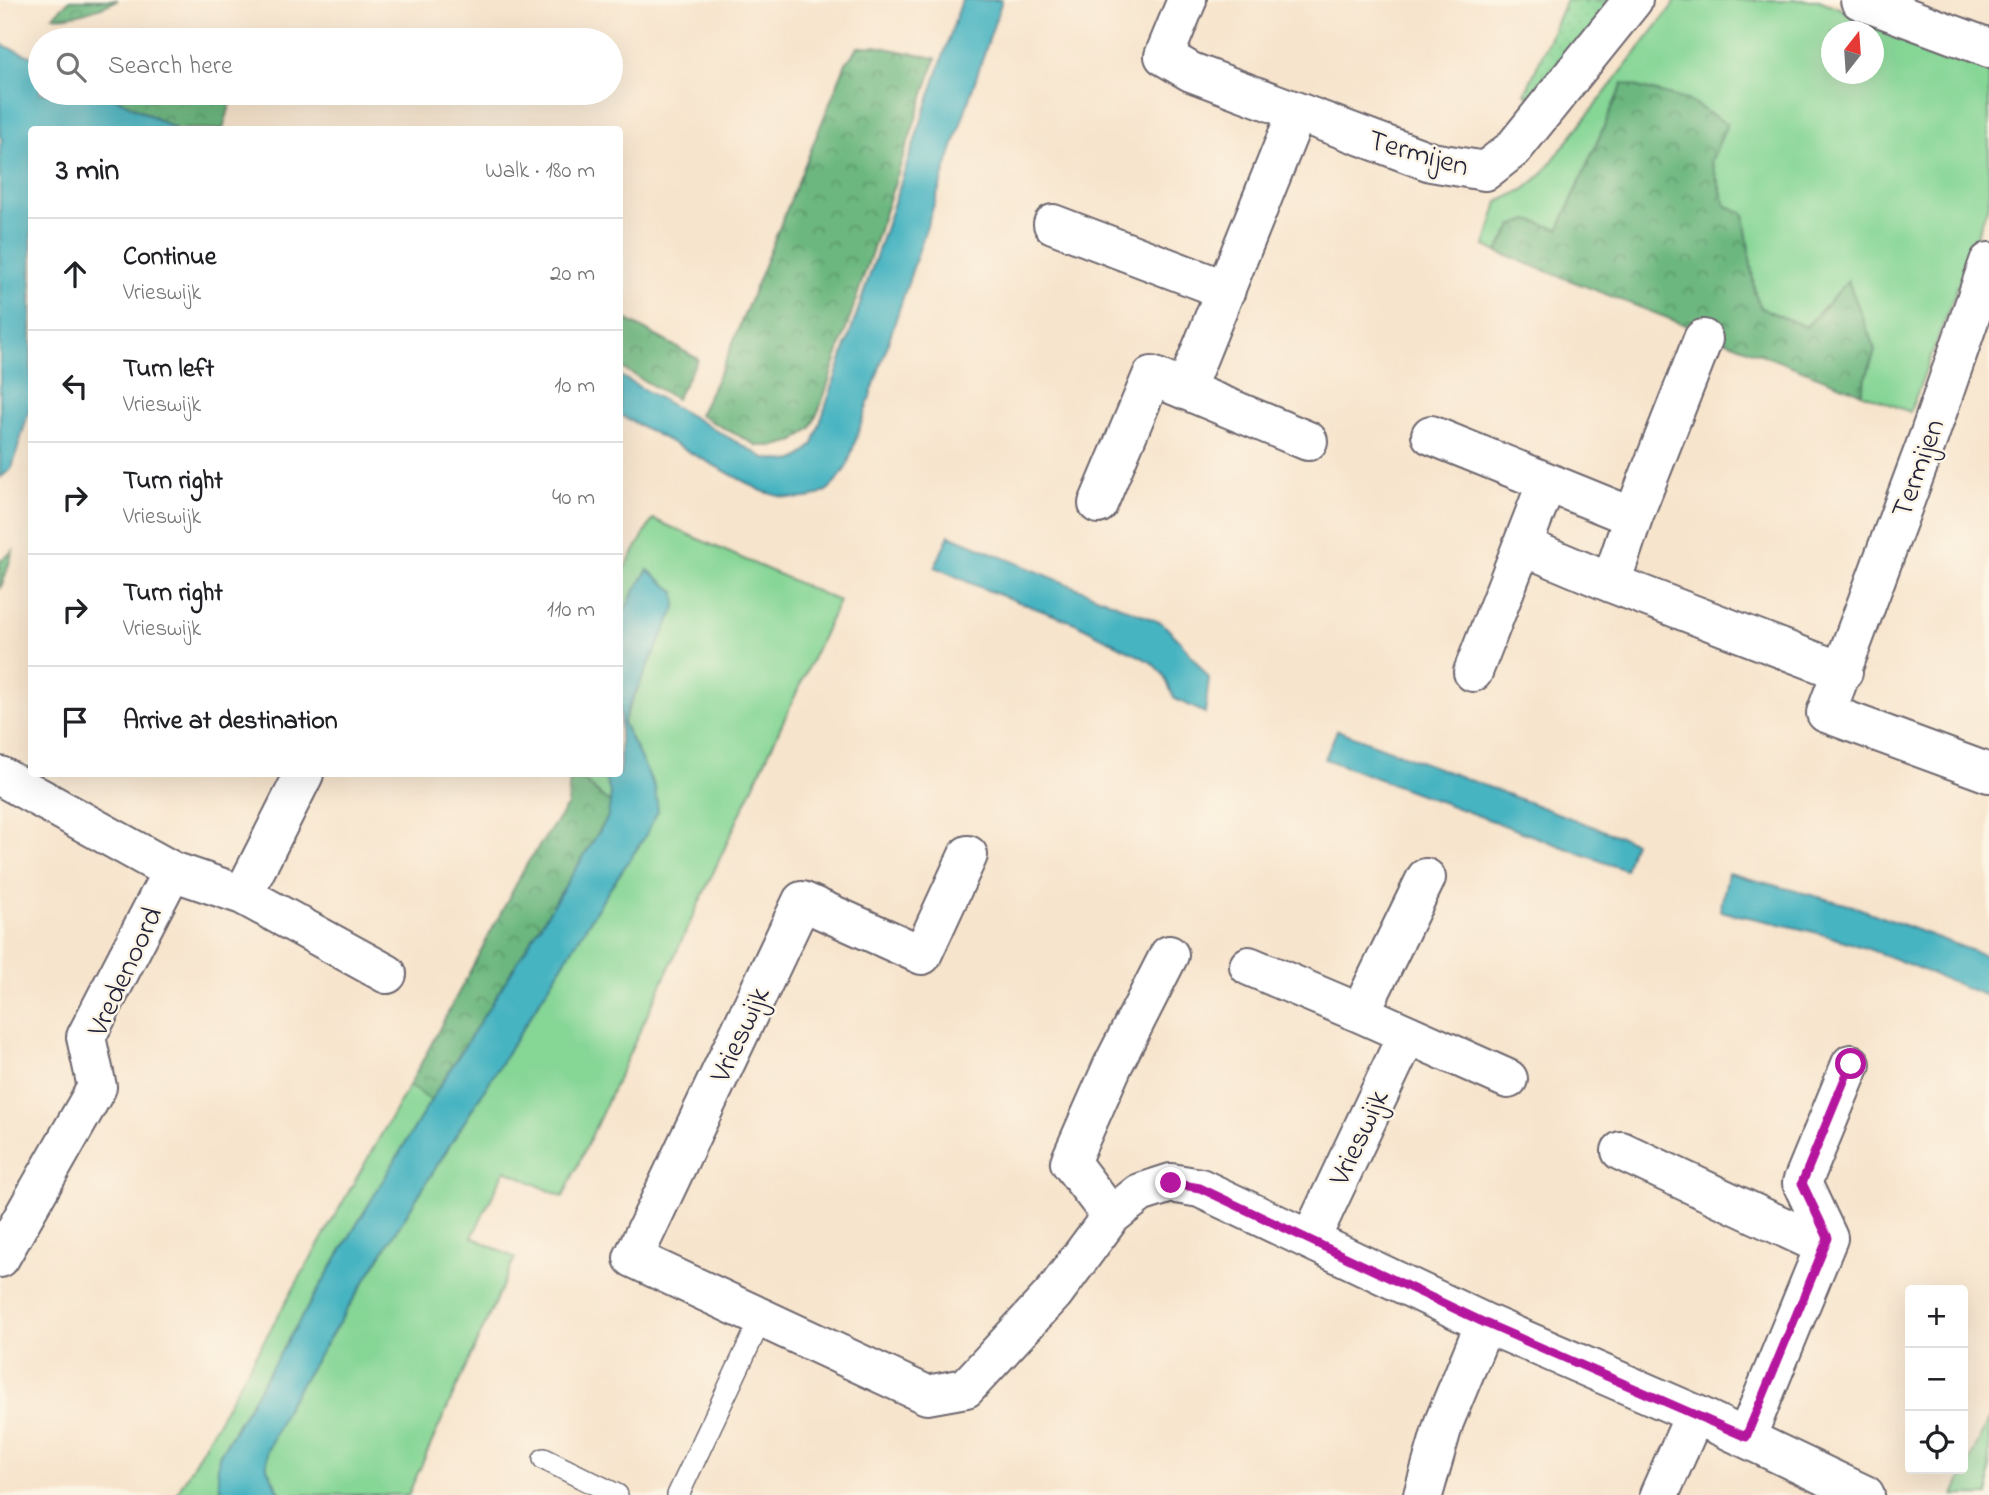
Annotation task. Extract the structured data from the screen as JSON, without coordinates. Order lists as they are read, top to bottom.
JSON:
{
  "streets": {
    "street": ["Termijen", "Vredenoord", "Vrieswijk"]
  },
  "north": "top",
  "page": {
    "search": "Search here",
    "heading": ["3 min", "Walk · 180 m"],
    "list": [
      ["Continue", "Vrieswijk", "20 m"],
      ["Turn left", "Vrieswijk", "10 m"],
      ["Turn right", "Vrieswijk", "40 m"],
      ["Turn right", "Vrieswijk", "110 m"],
      "Arrive at destination"
    ],
    "map_buttons": ["+", "−"]
  }
}
